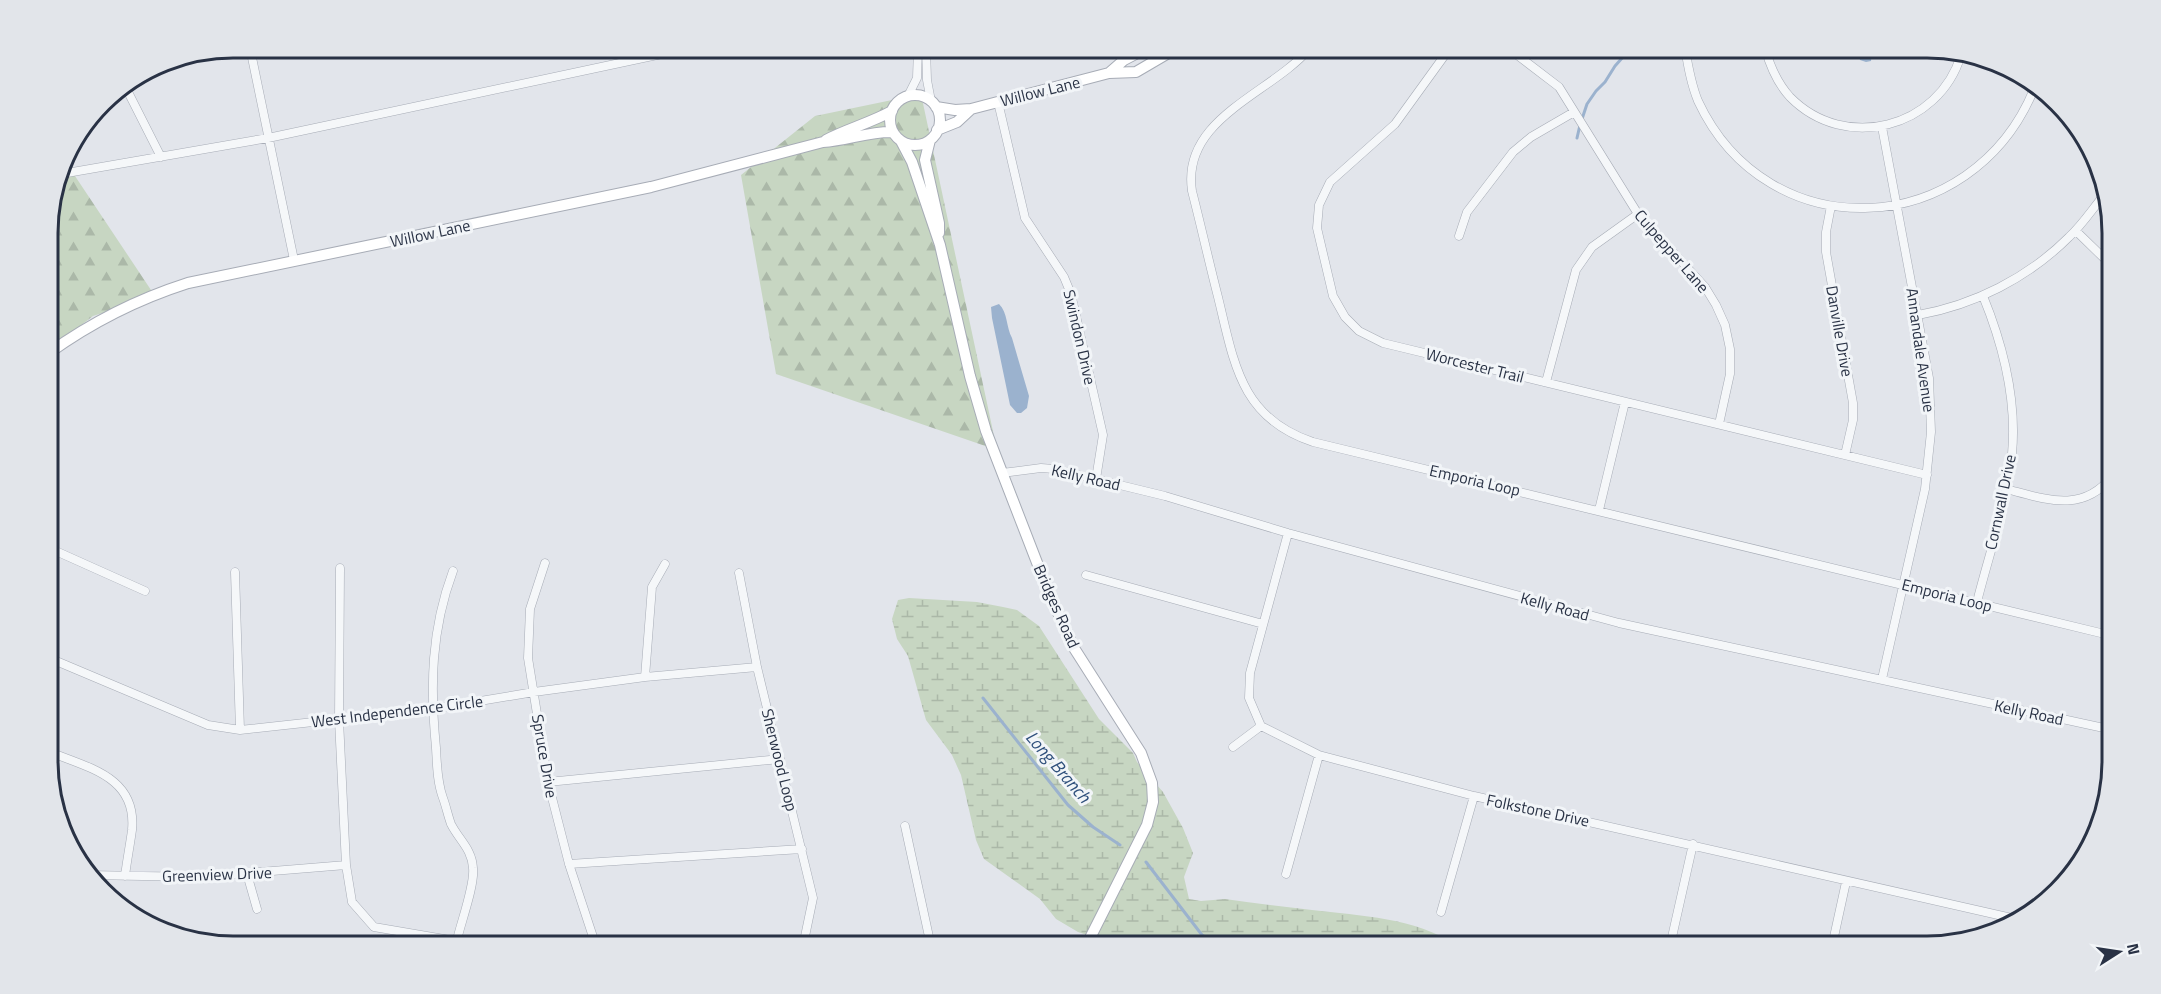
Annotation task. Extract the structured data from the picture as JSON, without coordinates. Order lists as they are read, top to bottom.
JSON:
{
  "streets": {
    "street": [
      "Willow Lane",
      "Culpepper Lane",
      "Danville Drive",
      "Swindon Drive",
      "Annandale Avenue",
      "Worcester Trail",
      "Kelly Road",
      "Emporia Loop",
      "Cornwall Drive",
      "Bridges Road",
      "West Independence Circle",
      "Spruce Drive",
      "Sherwood Loop",
      "Folkstone Drive",
      "Greenview Drive"
    ]
  },
  "crossings": [
    ["Willow Lane", "Swindon Drive"],
    ["Willow Lane", "Bridges Road"],
    ["Culpepper Lane", "Worcester Trail"],
    ["Danville Drive", "Worcester Trail"],
    ["Swindon Drive", "Kelly Road"],
    ["Annandale Avenue", "Worcester Trail"],
    ["Annandale Avenue", "Kelly Road"],
    ["Annandale Avenue", "Emporia Loop"],
    ["Kelly Road", "Bridges Road"],
    ["Emporia Loop", "Cornwall Drive"],
    ["West Independence Circle", "Spruce Drive"],
    ["West Independence Circle", "Sherwood Loop"]
  ],
  "water": ["Long Branch"],
  "north": "right"
}
